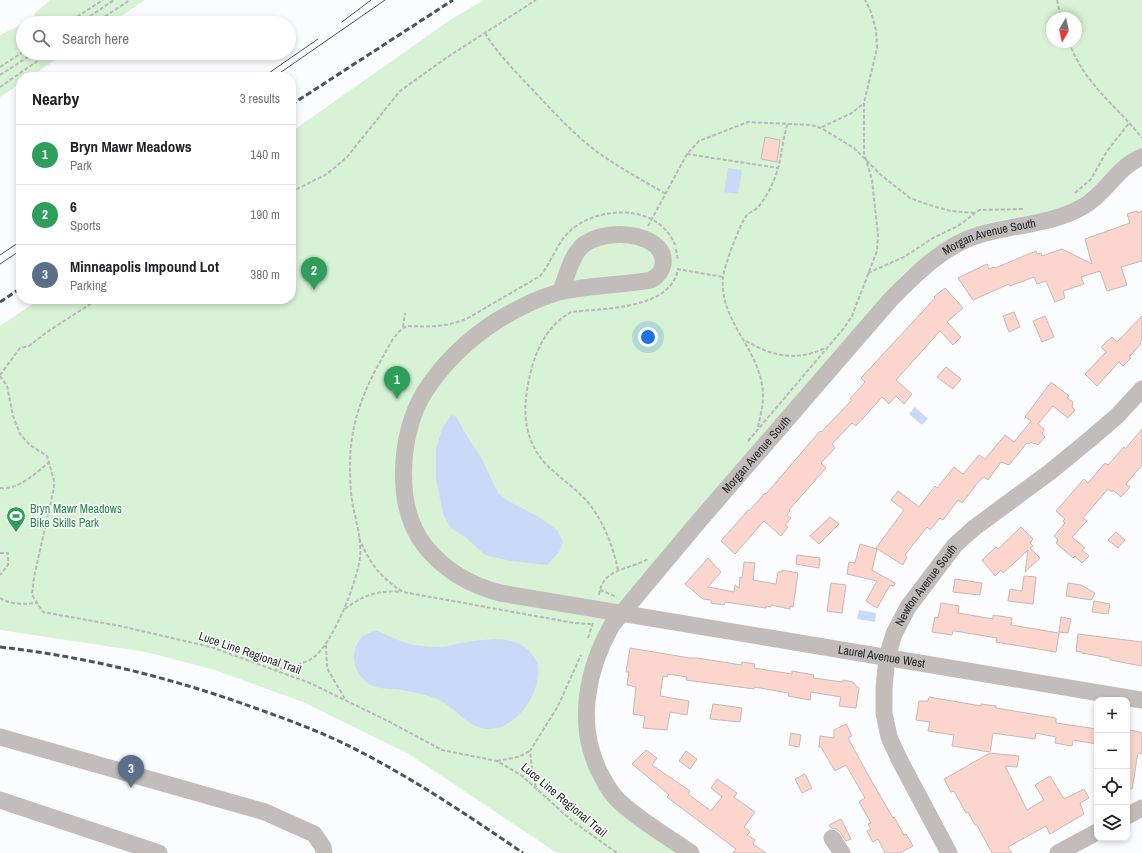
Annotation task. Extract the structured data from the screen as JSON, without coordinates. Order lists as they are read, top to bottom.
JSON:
{
  "streets": {
    "street": ["Morgan Avenue South", "Newton Avenue South", "Laurel Avenue West"],
    "path": ["Luce Line Regional Trail"]
  },
  "crossings": [
    ["Morgan Avenue South", "Laurel Avenue West"],
    ["Newton Avenue South", "Laurel Avenue West"]
  ],
  "places": {
    "sports": ["Bryn Mawr Meadows Bike Skills Park"]
  },
  "north": "bottom",
  "page": {
    "search": "Search here",
    "heading": ["Nearby", "3 results"],
    "list": [
      {
        "mark": "1",
        "name": "Bryn Mawr Meadows",
        "note": "Park",
        "value": "140 m"
      },
      {
        "mark": "2",
        "name": "6",
        "note": "Sports",
        "value": "190 m"
      },
      {
        "mark": "3",
        "name": "Minneapolis Impound Lot",
        "note": "Parking",
        "value": "380 m"
      }
    ],
    "pins": ["2", "1", "3"],
    "map_buttons": ["+", "−"]
  }
}
